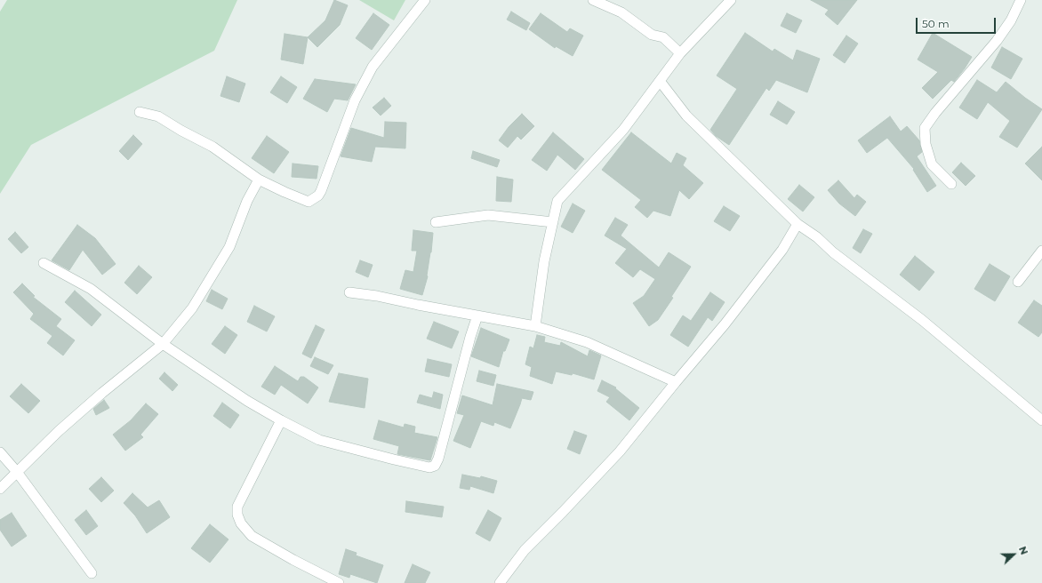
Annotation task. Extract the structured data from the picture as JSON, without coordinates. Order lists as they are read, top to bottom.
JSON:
{
  "scale_bar": "50 m",
  "north": "right"
}
